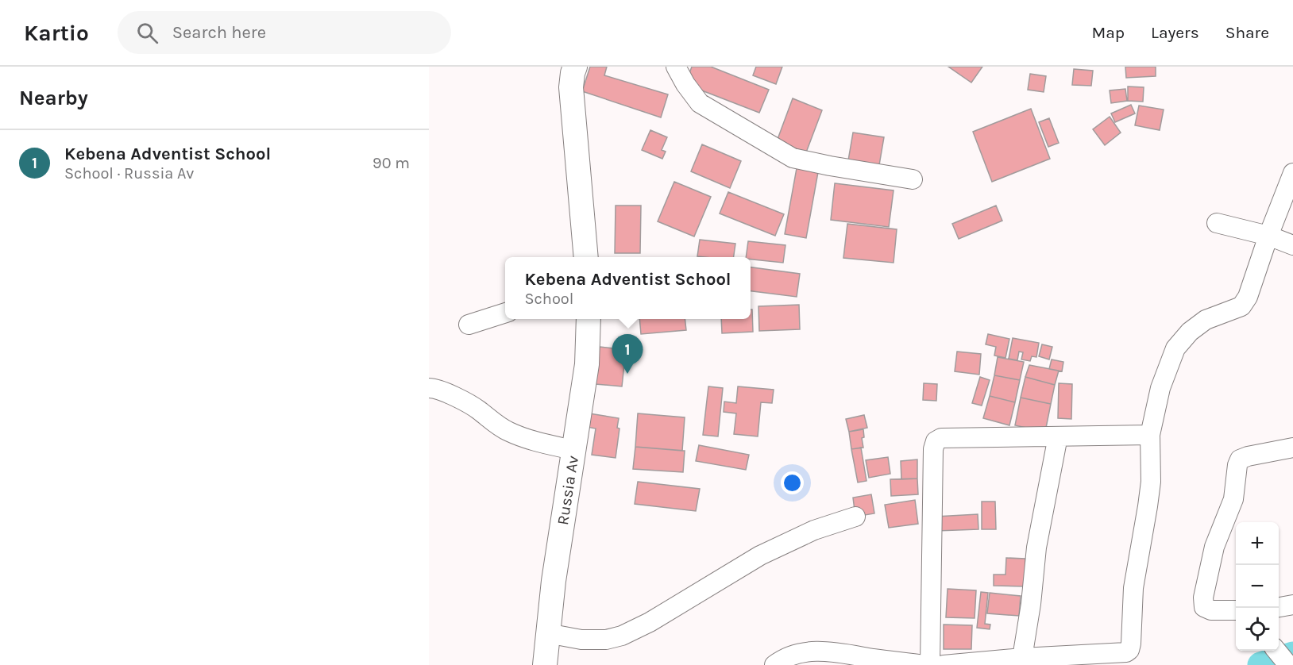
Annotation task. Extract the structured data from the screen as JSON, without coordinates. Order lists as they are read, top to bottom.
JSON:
{
  "streets": {
    "main road": ["Russia Av"]
  },
  "page": {
    "header": "Kartio",
    "search": "Search here",
    "nav": ["Map", "Layers", "Share"],
    "heading": "Nearby",
    "list": [
      {
        "mark": "1",
        "name": "Kebena Adventist School",
        "note": "School · Russia Av",
        "value": "90 m"
      }
    ],
    "popup": ["Kebena Adventist School", "School"],
    "pins": "1",
    "map_buttons": ["+", "−"]
  }
}
